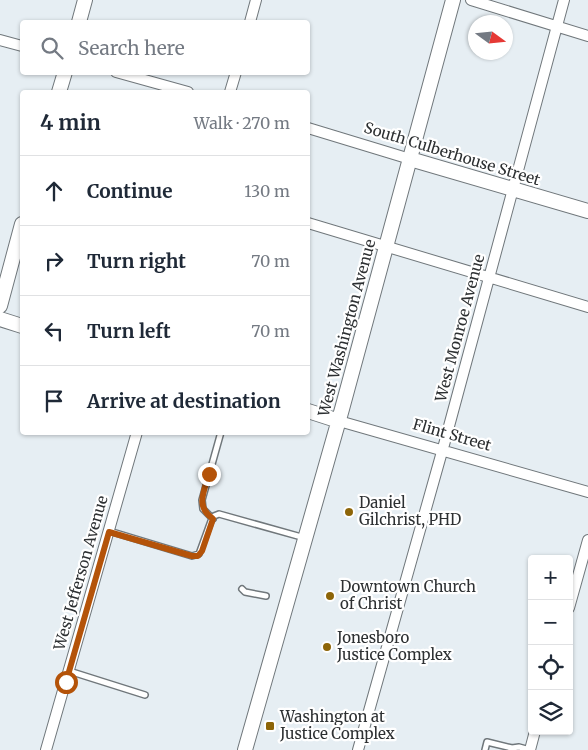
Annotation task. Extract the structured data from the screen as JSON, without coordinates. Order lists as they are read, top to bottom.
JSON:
{
  "streets": {
    "street": [
      "South Culberhouse Street",
      "West Washington Avenue",
      "West Monroe Avenue",
      "Flint Street",
      "West Jefferson Avenue"
    ]
  },
  "crossings": [
    ["South Culberhouse Street", "West Washington Avenue"],
    ["South Culberhouse Street", "West Monroe Avenue"],
    ["West Washington Avenue", "Flint Street"],
    ["West Monroe Avenue", "Flint Street"]
  ],
  "places": {
    "other": ["Daniel Gilchrist, PHD", "Downtown Church of Christ", "Jonesboro Justice Complex"],
    "transit": ["Washington at Justice Complex"]
  },
  "north": "right",
  "page": {
    "search": "Search here",
    "heading": ["4 min", "Walk · 270 m"],
    "list": [
      ["Continue", "130 m"],
      ["Turn right", "70 m"],
      ["Turn left", "70 m"],
      "Arrive at destination"
    ],
    "map_buttons": ["+", "−"]
  }
}
